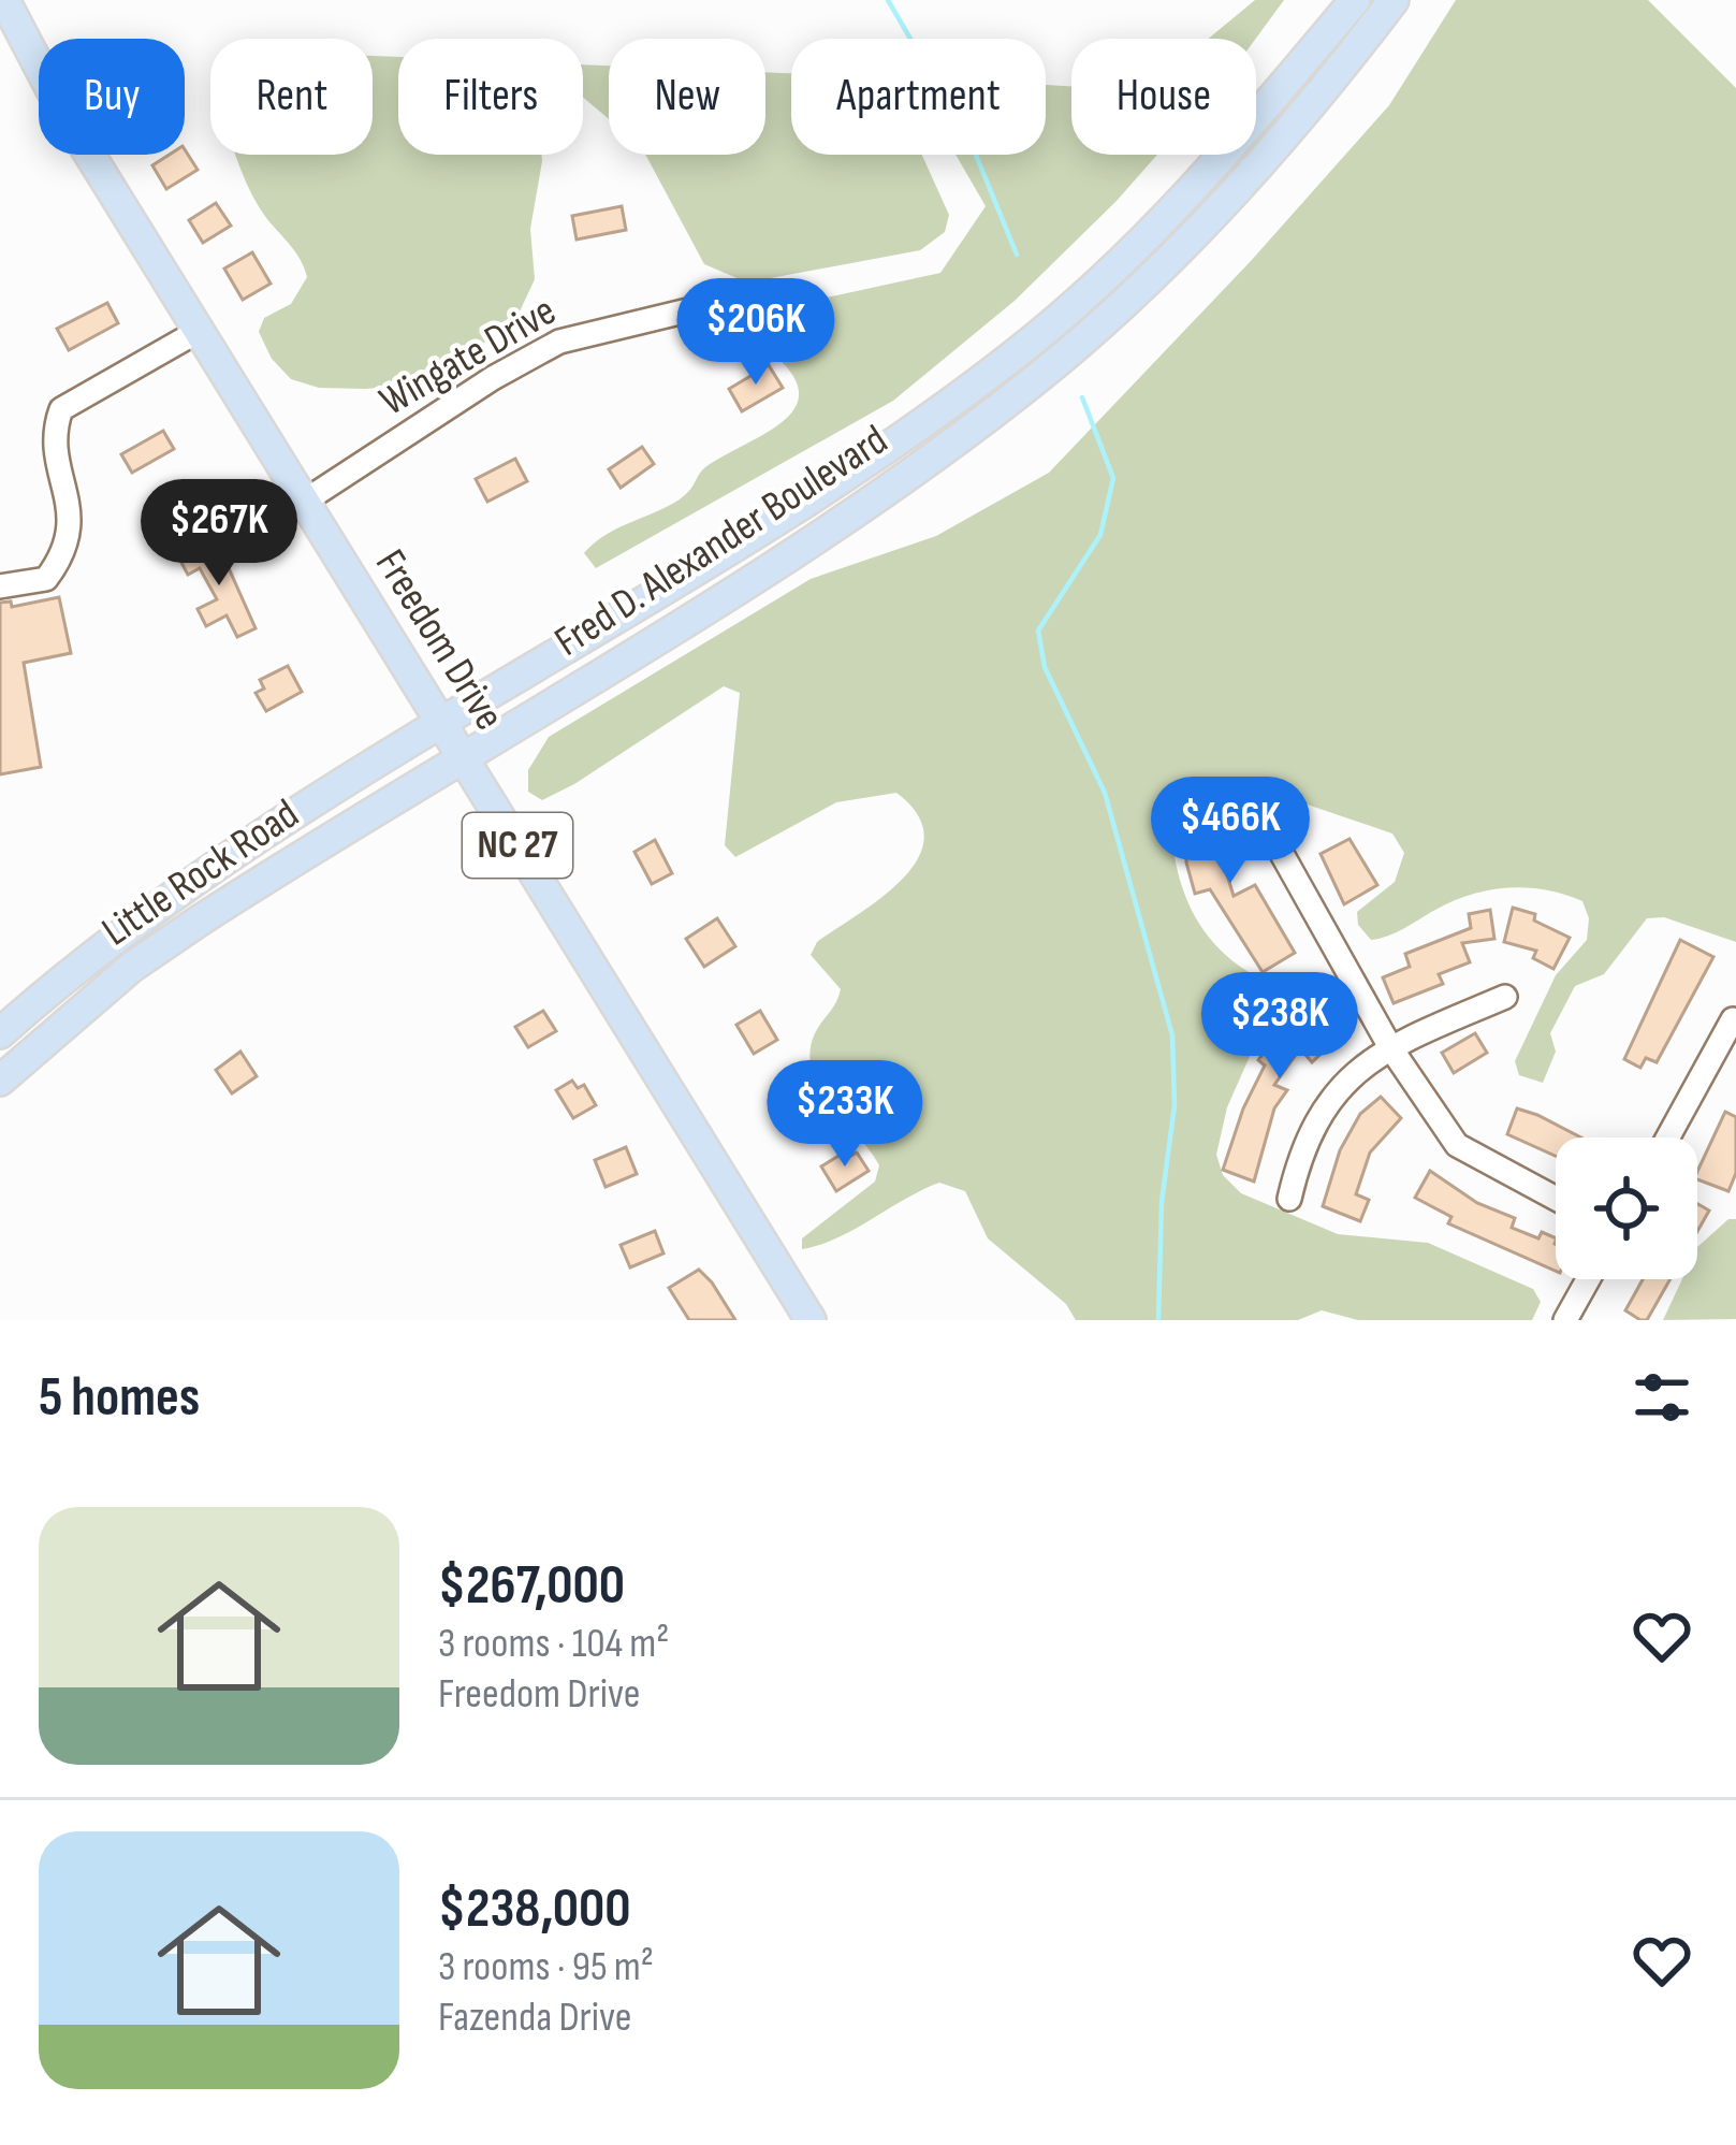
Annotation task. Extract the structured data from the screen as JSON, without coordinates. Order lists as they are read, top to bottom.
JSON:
{
  "streets": {
    "main road": [
      "Fred D. Alexander Boulevard",
      "Freedom Drive",
      "NC 27",
      "Little Rock Road"
    ],
    "street": ["Wingate Drive"]
  },
  "crossings": [
    ["Wingate Drive", "Freedom Drive"],
    ["Fred D. Alexander Boulevard", "Freedom Drive"],
    ["Fred D. Alexander Boulevard", "Little Rock Road"],
    ["Freedom Drive", "Little Rock Road"]
  ],
  "page": {
    "chip": [
      "Buy",
      "Rent",
      "Filters",
      "New",
      "Apartment",
      "House"
    ],
    "price": [
      "$206K",
      "$267K",
      "$466K",
      "$238K",
      "$233K"
    ],
    "heading": "5 homes",
    "list": [
      {
        "name": "$267,000",
        "note": "3 rooms · 104 m² · Freedom Drive"
      },
      {
        "name": "$238,000",
        "note": "3 rooms · 95 m² · Fazenda Drive"
      }
    ]
  }
}
